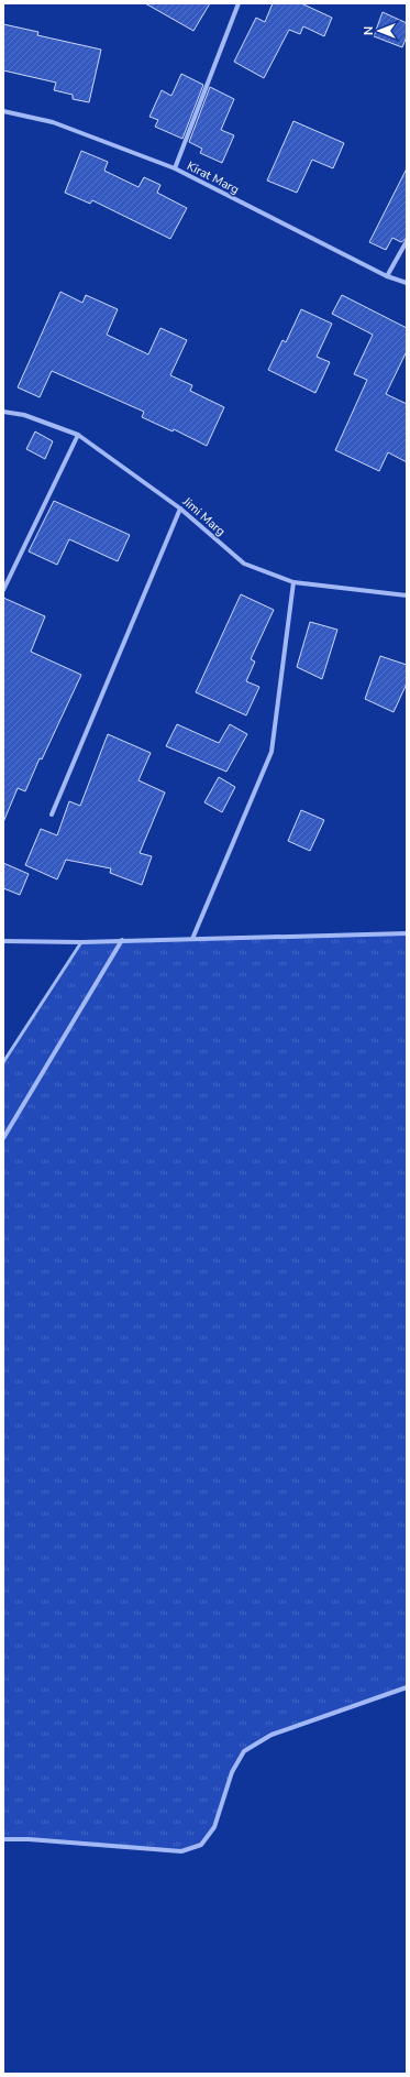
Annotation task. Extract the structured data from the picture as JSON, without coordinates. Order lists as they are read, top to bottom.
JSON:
{
  "streets": {
    "street": ["Kirat Marg", "Jimi Marg"]
  },
  "north": "left"
}
